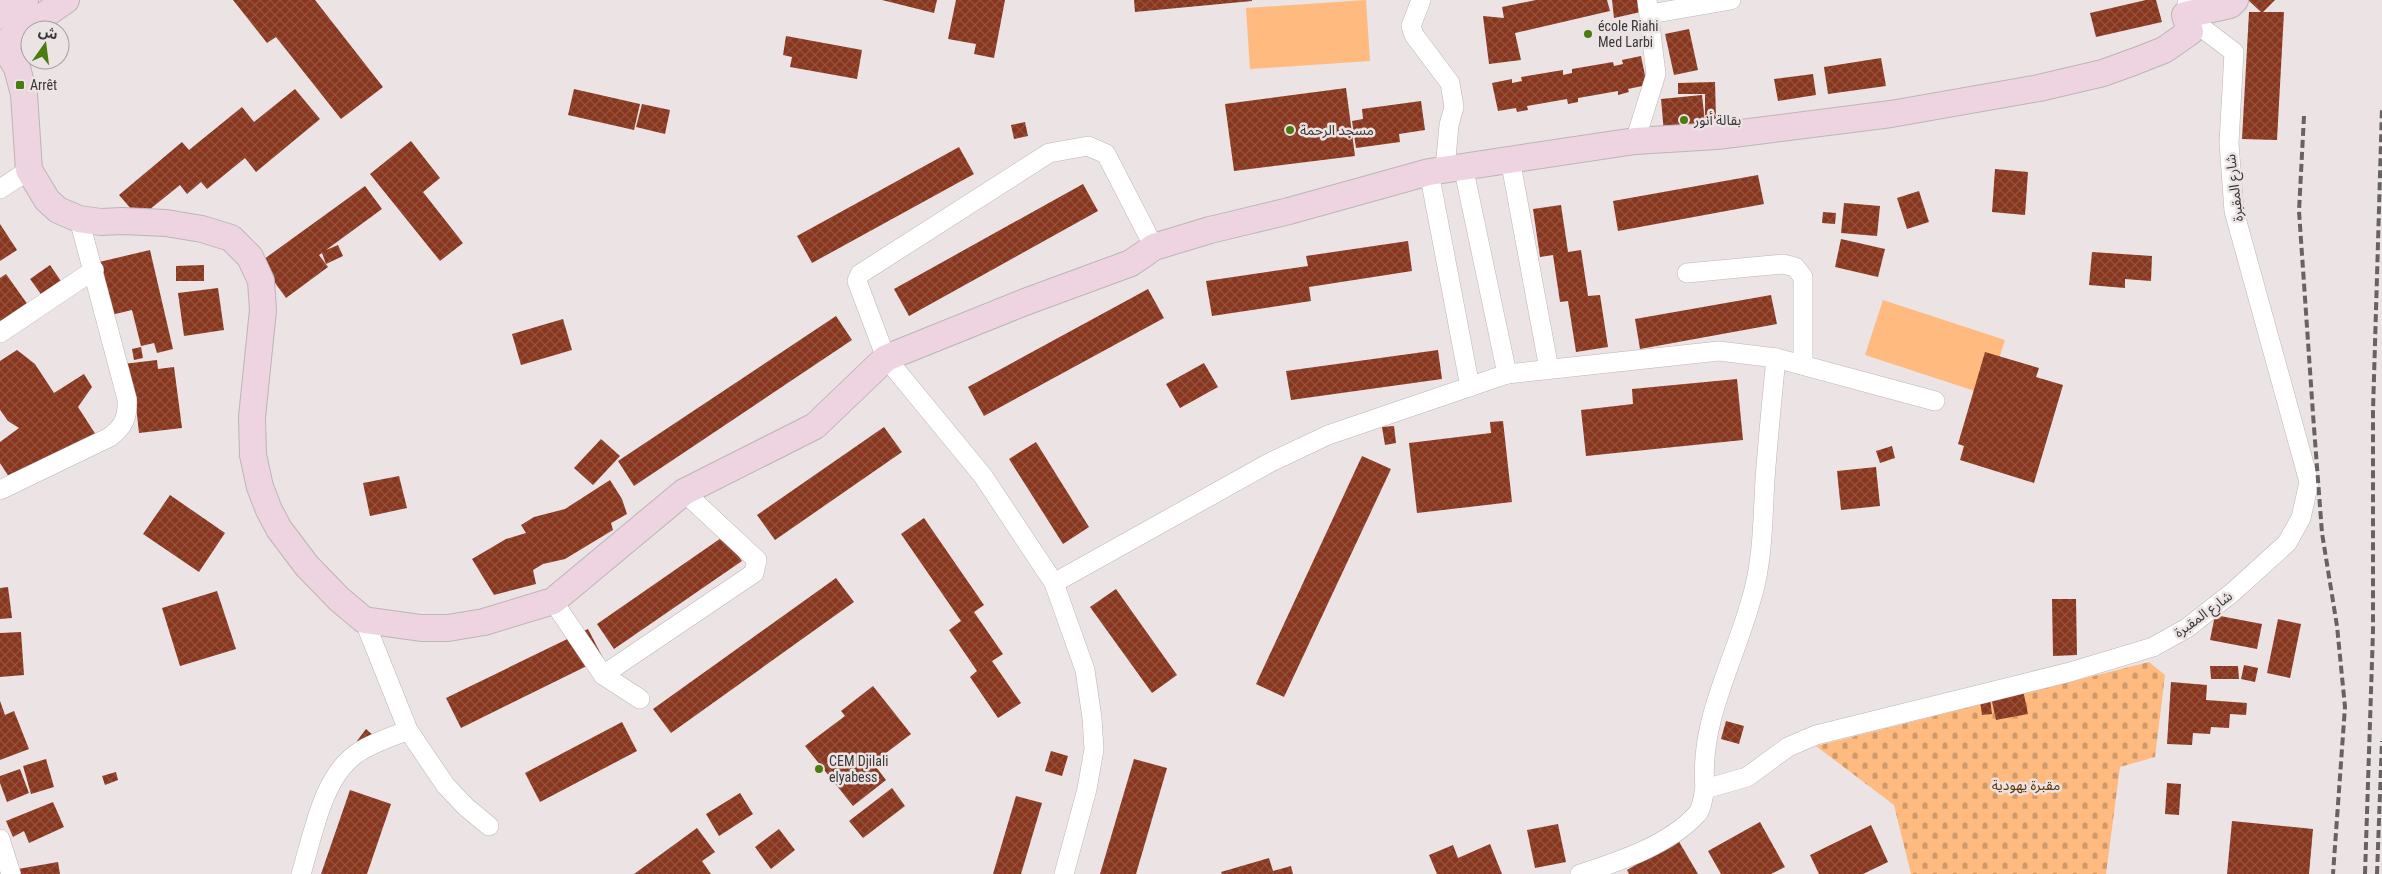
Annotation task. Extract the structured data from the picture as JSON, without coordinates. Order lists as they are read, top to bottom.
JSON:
{
  "streets": {
    "street": ["شارع المقبرة"]
  },
  "parks": ["مقبرة يهودية"],
  "places": {
    "other": [
      "école Riahi Med Larbi",
      "بقالة أنور",
      "مسجد الرحمة",
      "CEM Djilali elyabess"
    ],
    "transit": ["Arrêt"]
  },
  "north": "top"
}
